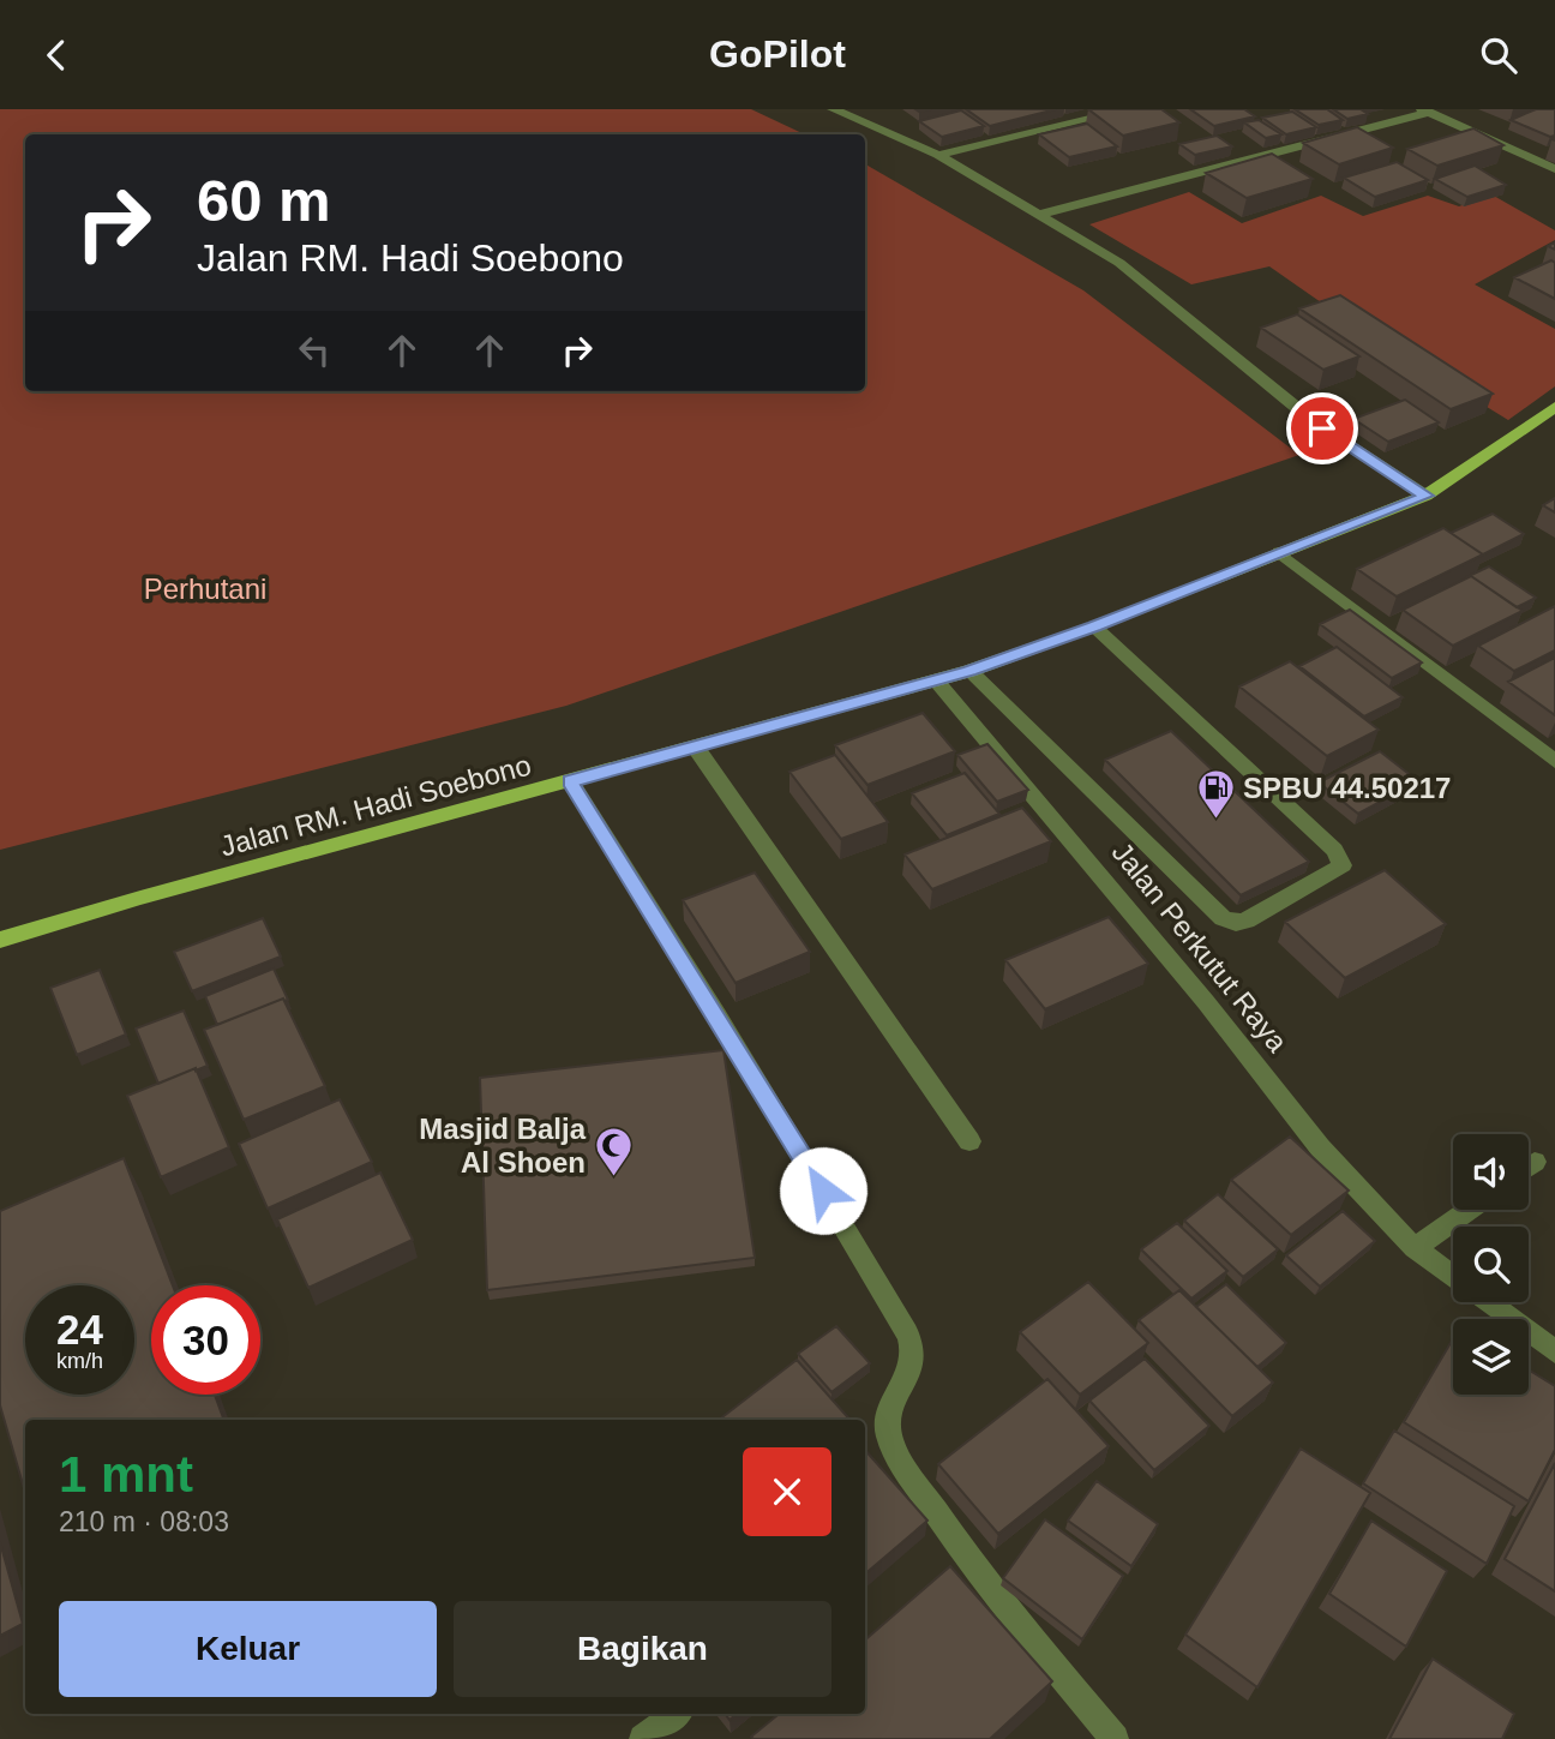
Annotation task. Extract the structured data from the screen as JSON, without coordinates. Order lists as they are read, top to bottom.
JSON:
{
  "streets": {
    "main road": ["Jalan RM. Hadi Soebono"],
    "street": ["Jalan Perkutut Raya"]
  },
  "crossings": [
    ["Jalan RM. Hadi Soebono", "Jalan Perkutut Raya"]
  ],
  "parks": ["Perhutani"],
  "places": {
    "fuel station": ["SPBU 44.50217"],
    "mosque": ["Masjid Balja Al Shoen"]
  },
  "page": {
    "header": "GoPilot",
    "turn": ["60 m", "Jalan RM. Hadi Soebono"],
    "speed": "24 km/h",
    "limit": "30",
    "heading": ["1 mnt", "210 m · 08:03"],
    "buttons": ["Keluar", "Bagikan"]
  }
}
